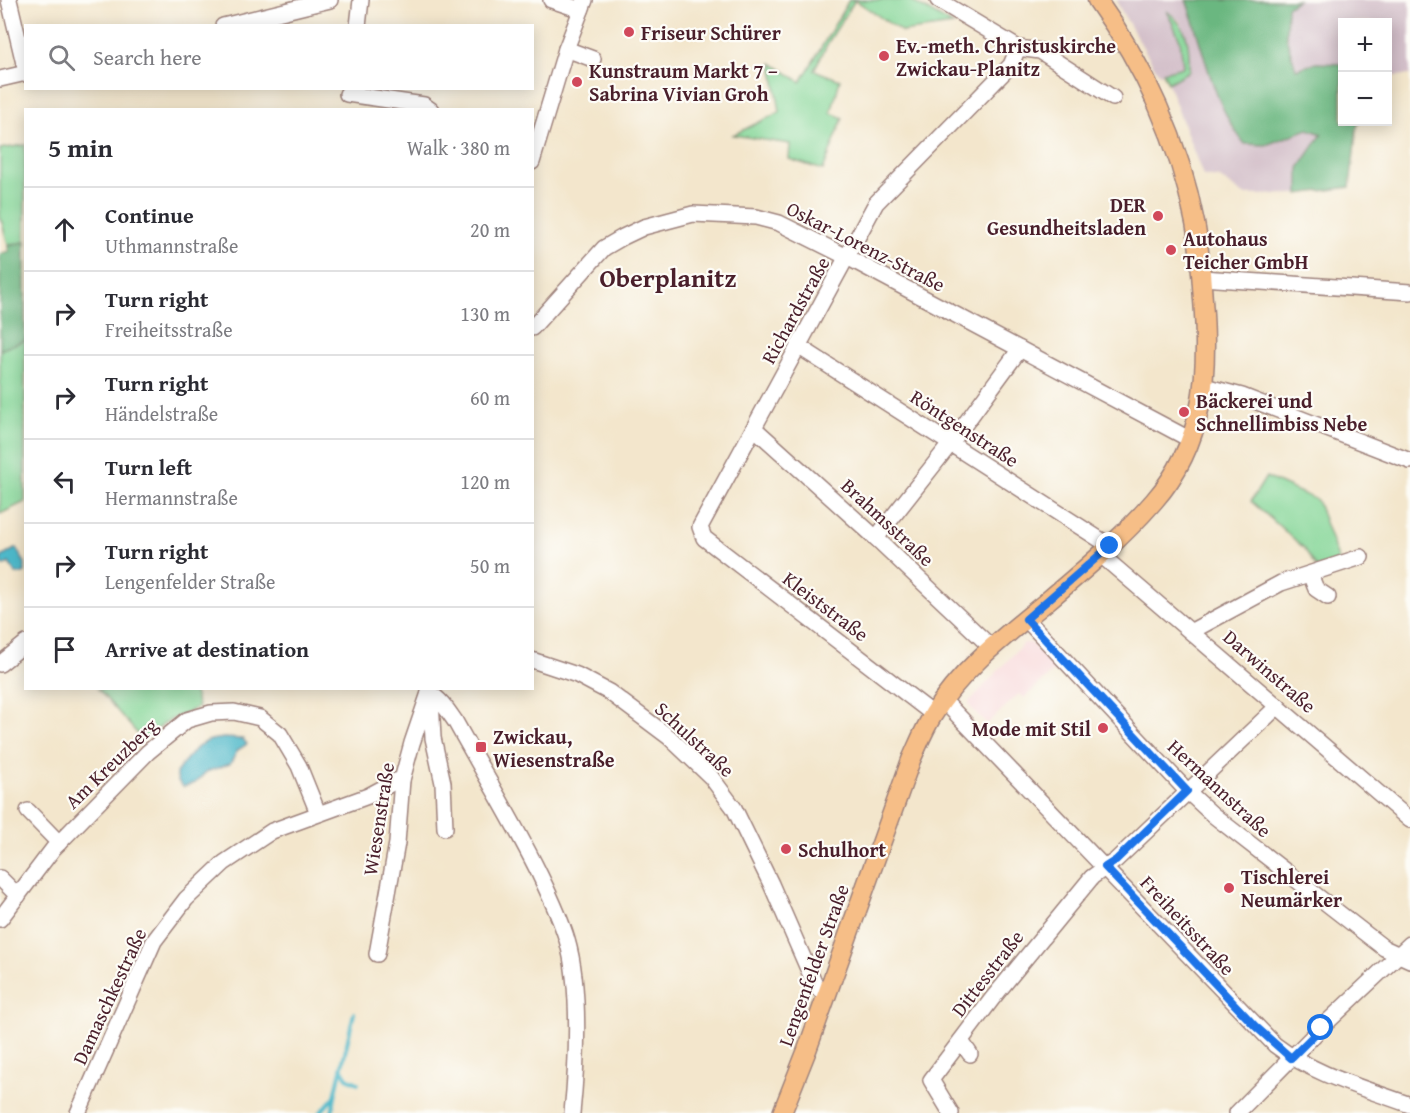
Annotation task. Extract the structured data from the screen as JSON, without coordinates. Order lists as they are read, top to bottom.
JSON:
{
  "streets": {
    "main road": ["Lengenfelder Straße"],
    "street": [
      "Oskar-Lorenz-Straße",
      "Richardstraße",
      "Röntgenstraße",
      "Brahmsstraße",
      "Kleiststraße",
      "Darwinstraße",
      "Schulstraße",
      "Am Kreuzberg",
      "Hermannstraße",
      "Wiesenstraße",
      "Freiheitsstraße",
      "Dittesstraße",
      "Damaschkestraße"
    ]
  },
  "crossings": [
    ["Oskar-Lorenz-Straße", "Richardstraße"],
    ["Oskar-Lorenz-Straße", "Lengenfelder Straße"],
    ["Richardstraße", "Röntgenstraße"],
    ["Richardstraße", "Brahmsstraße"],
    ["Richardstraße", "Kleiststraße"],
    ["Röntgenstraße", "Darwinstraße"],
    ["Röntgenstraße", "Lengenfelder Straße"],
    ["Brahmsstraße", "Lengenfelder Straße"],
    ["Kleiststraße", "Freiheitsstraße"],
    ["Kleiststraße", "Lengenfelder Straße"],
    ["Darwinstraße", "Lengenfelder Straße"],
    ["Darwinstraße", "Dittesstraße"],
    ["Schulstraße", "Lengenfelder Straße"],
    ["Am Kreuzberg", "Damaschkestraße"],
    ["Hermannstraße", "Lengenfelder Straße"],
    ["Hermannstraße", "Dittesstraße"],
    ["Wiesenstraße", "Damaschkestraße"],
    ["Freiheitsstraße", "Lengenfelder Straße"],
    ["Freiheitsstraße", "Dittesstraße"]
  ],
  "districts": ["Oberplanitz"],
  "places": {
    "other": [
      "Friseur Schürer",
      "Ev.-meth. Christuskirche Zwickau-Planitz",
      "Kunstraum Markt 7 – Sabrina Vivian Groh",
      "DER Gesundheitsladen",
      "Autohaus Teicher GmbH",
      "Bäckerei und Schnellimbiss Nebe",
      "Mode mit Stil",
      "Schulhort",
      "Tischlerei Neumärker"
    ],
    "transit": ["Zwickau, Wiesenstraße"]
  },
  "page": {
    "map_buttons": ["+", "−"],
    "search": "Search here",
    "heading": ["5 min", "Walk · 380 m"],
    "list": [
      ["Continue", "Uthmannstraße", "20 m"],
      ["Turn right", "Freiheitsstraße", "130 m"],
      ["Turn right", "Händelstraße", "60 m"],
      ["Turn left", "Hermannstraße", "120 m"],
      ["Turn right", "Lengenfelder Straße", "50 m"],
      "Arrive at destination"
    ]
  }
}
